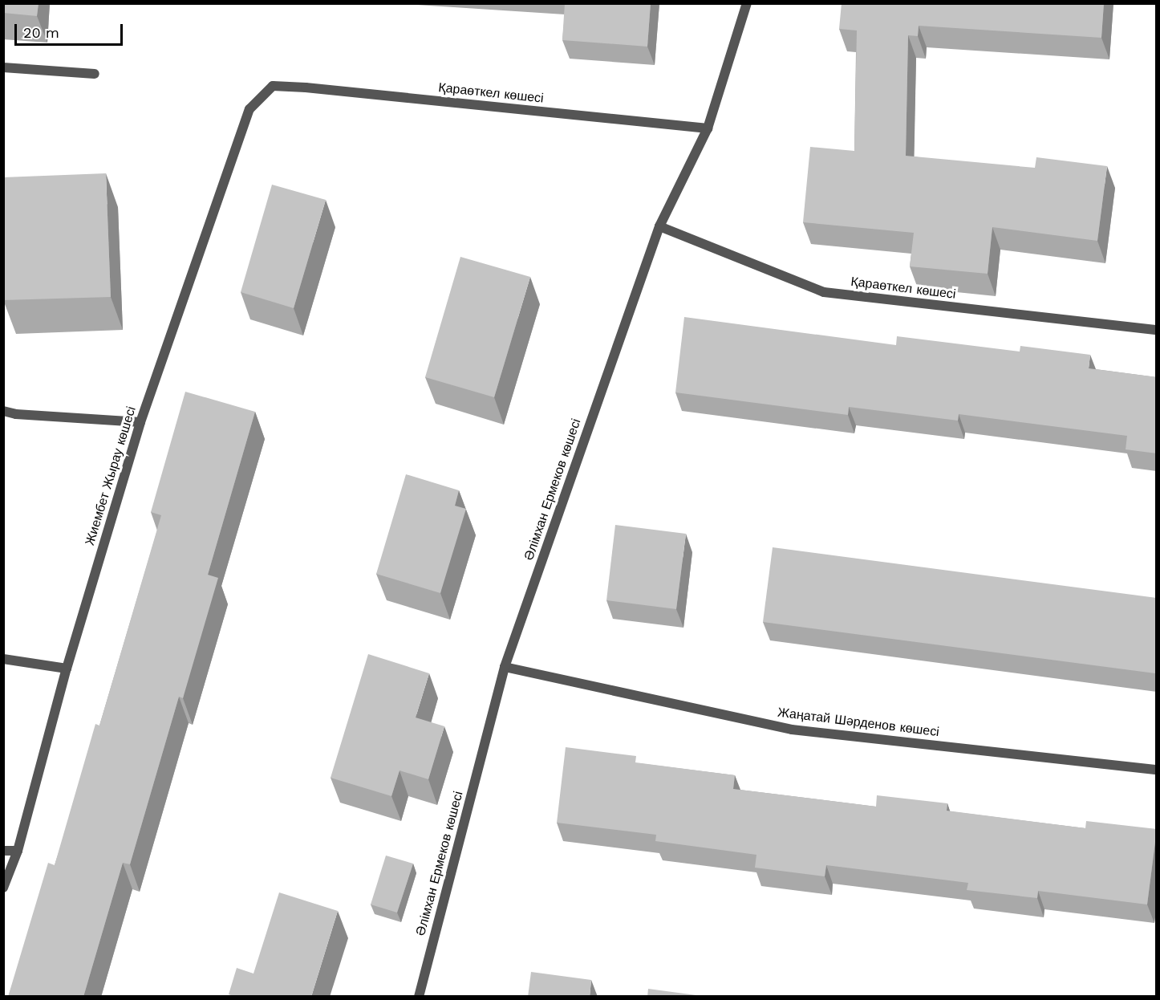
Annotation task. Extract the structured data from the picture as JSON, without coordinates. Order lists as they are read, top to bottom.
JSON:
{
  "streets": {
    "street": [
      "Қараөткел көшесі",
      "Жиембет Жырау көшесі",
      "Әлімхан Ермеков көшесі",
      "Жаңатай Шәрденов көшесі"
    ]
  },
  "crossings": [
    ["Қараөткел көшесі", "Жиембет Жырау көшесі"],
    ["Қараөткел көшесі", "Әлімхан Ермеков көшесі"],
    ["Әлімхан Ермеков көшесі", "Жаңатай Шәрденов көшесі"]
  ],
  "scale_bar": "20 m"
}
